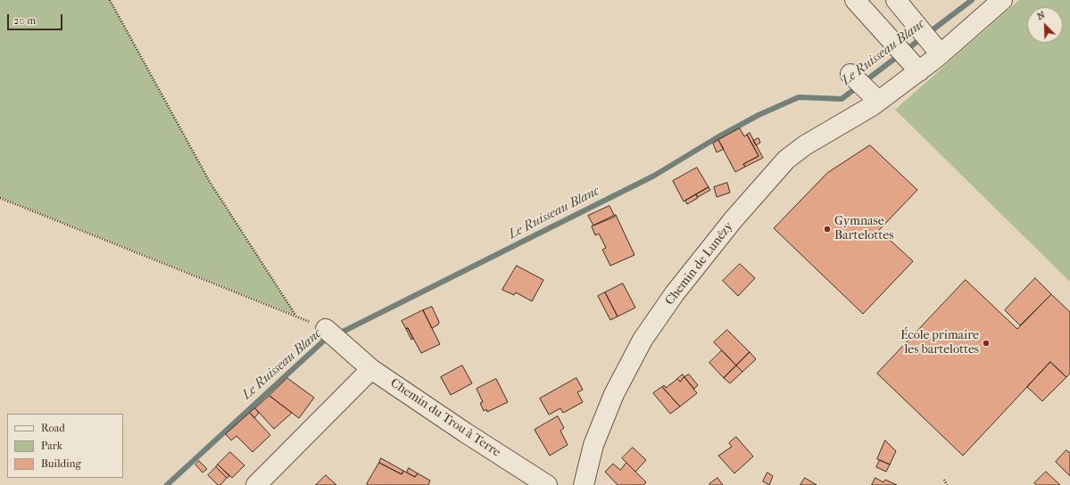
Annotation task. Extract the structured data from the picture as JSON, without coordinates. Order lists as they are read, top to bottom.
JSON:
{
  "streets": {
    "street": ["Chemin de Lunézy", "Chemin du Trou à Terre"]
  },
  "water": ["Le Ruisseau Blanc"],
  "places": ["Gymnase Bartelottes", "École primaire les bartelottes"],
  "legend": ["Road", "Park", "Building"],
  "scale_bar": "20 m",
  "north": "top left"
}
